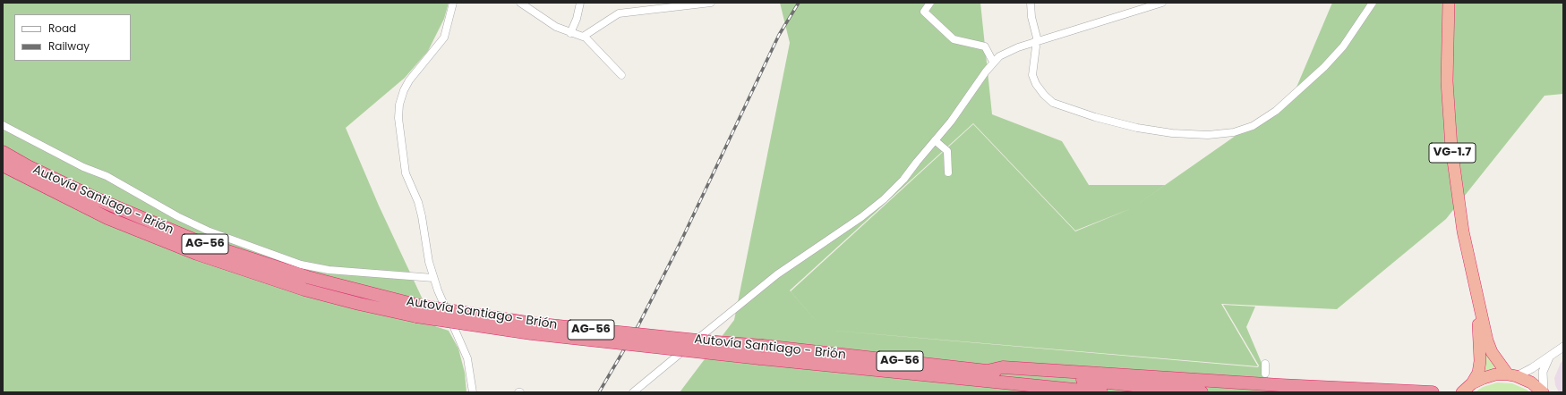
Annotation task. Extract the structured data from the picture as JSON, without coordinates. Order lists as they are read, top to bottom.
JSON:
{
  "streets": {
    "highway": ["VG-1.7", "Autovía Santiago - Brión", "AG-56"]
  },
  "legend": ["Road", "Railway"]
}
